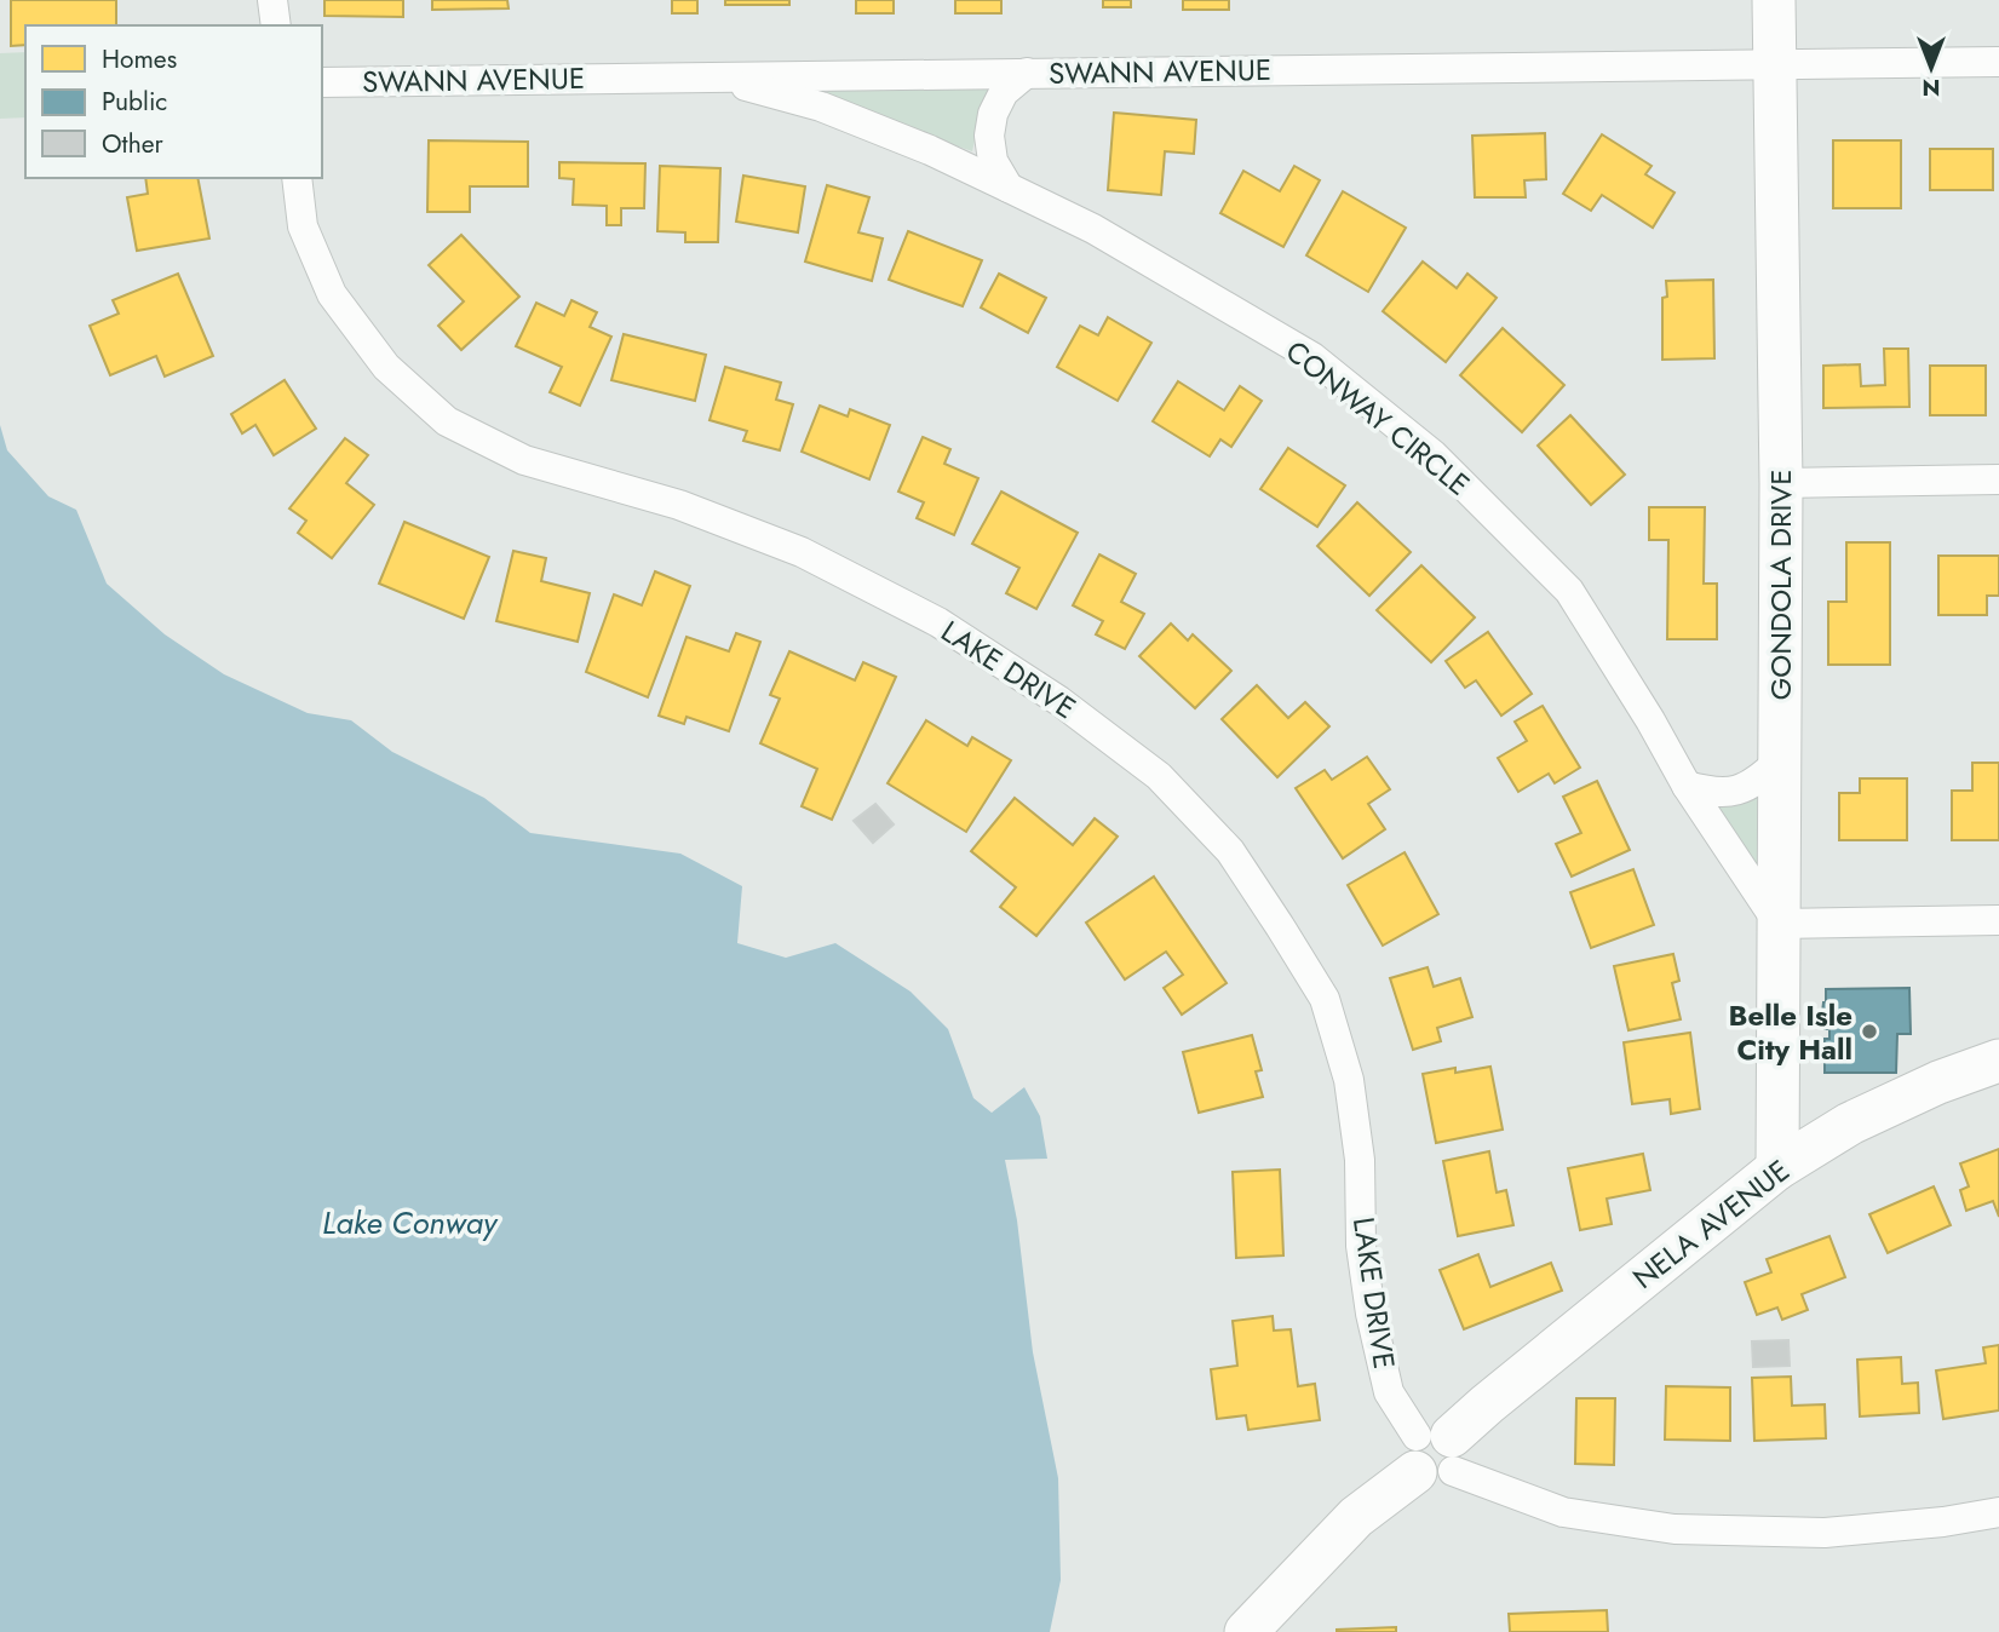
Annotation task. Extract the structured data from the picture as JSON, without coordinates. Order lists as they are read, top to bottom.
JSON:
{
  "streets": {
    "street": [
      "SWANN AVENUE",
      "CONWAY CIRCLE",
      "GONDOLA DRIVE",
      "LAKE DRIVE",
      "NELA AVENUE"
    ]
  },
  "crossings": [
    ["SWANN AVENUE", "CONWAY CIRCLE"],
    ["SWANN AVENUE", "GONDOLA DRIVE"],
    ["CONWAY CIRCLE", "GONDOLA DRIVE"],
    ["GONDOLA DRIVE", "NELA AVENUE"],
    ["LAKE DRIVE", "NELA AVENUE"]
  ],
  "water": ["Lake Conway"],
  "places": ["Belle Isle City Hall"],
  "legend": ["Homes", "Public", "Other"],
  "north": "bottom"
}
